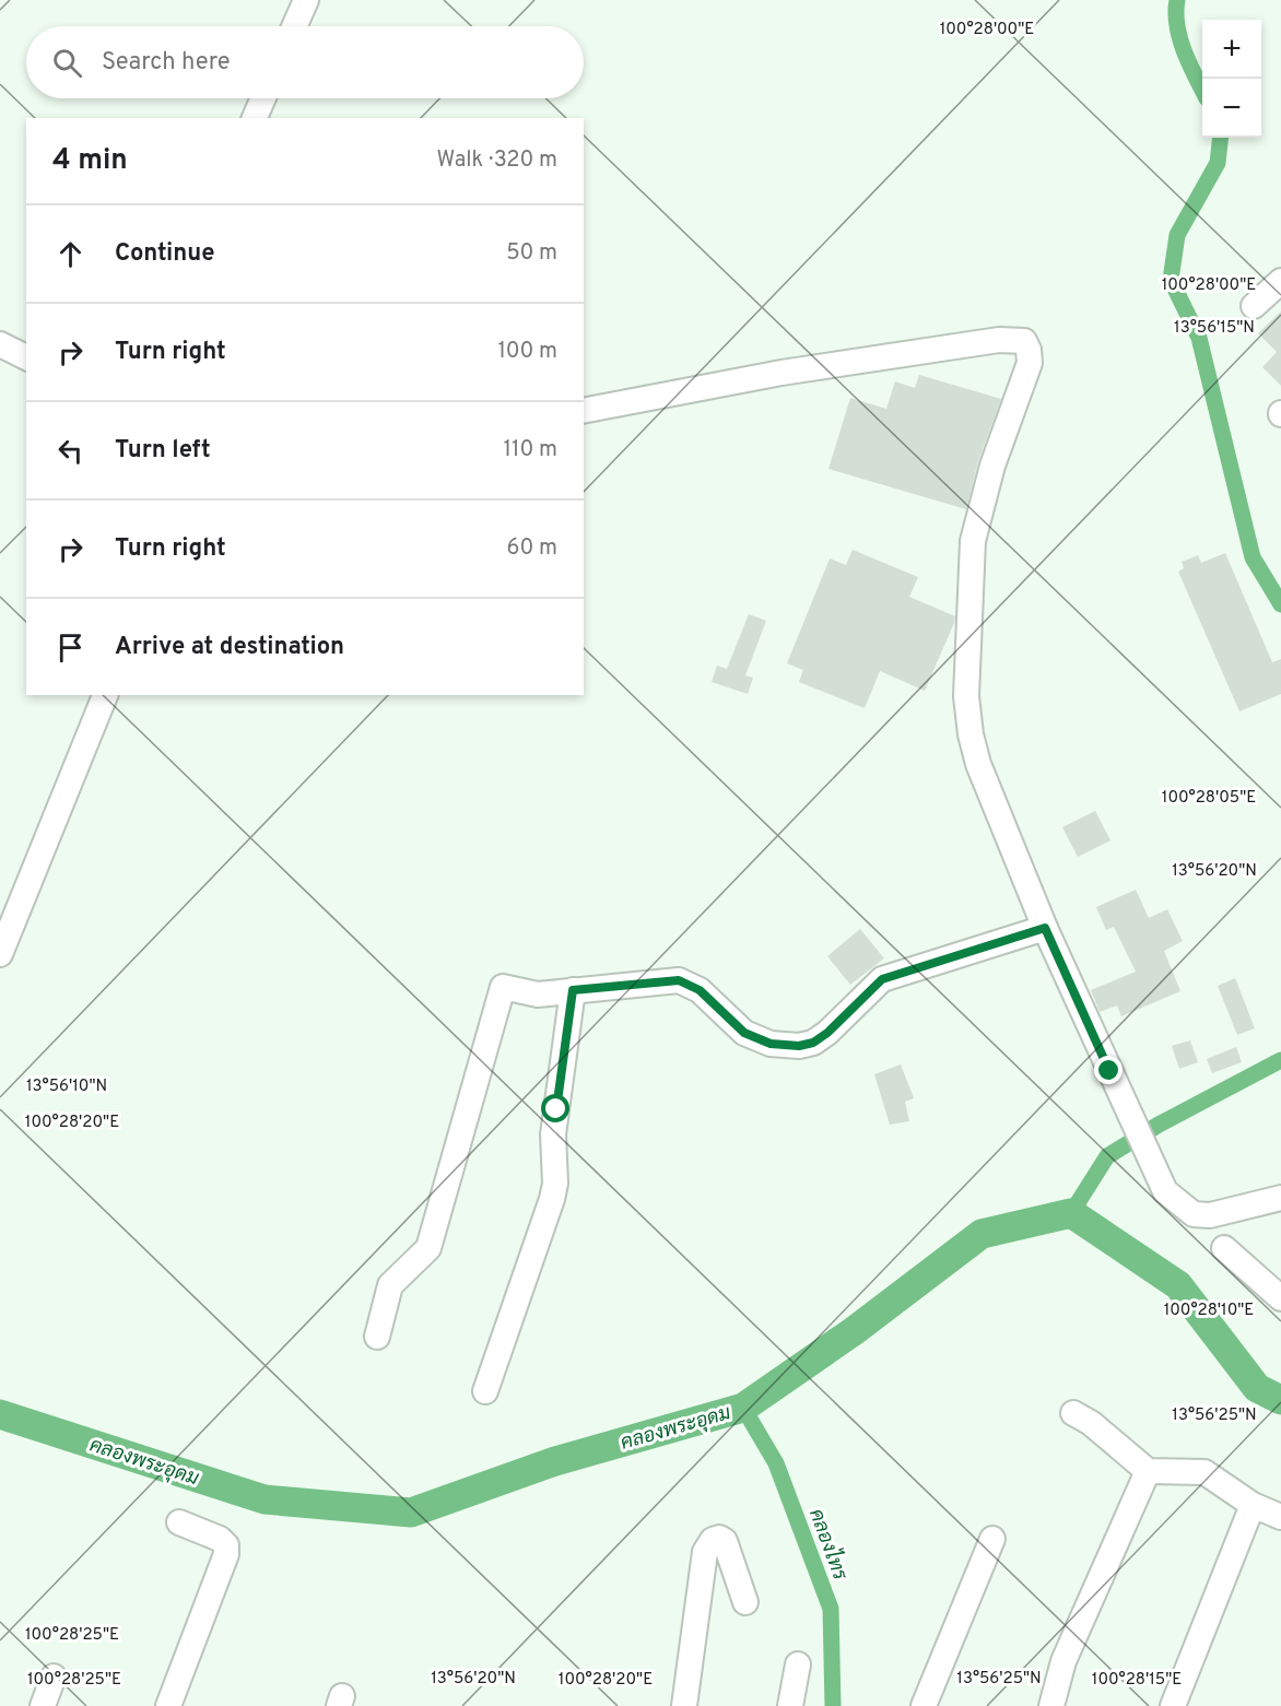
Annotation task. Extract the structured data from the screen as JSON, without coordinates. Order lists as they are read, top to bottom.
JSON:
{
  "water": ["คลองพระอุดม", "คลองไทร"],
  "page": {
    "map_buttons": ["+", "−"],
    "search": "Search here",
    "heading": ["4 min", "Walk · 320 m"],
    "list": [
      ["Continue", "50 m"],
      ["Turn right", "100 m"],
      ["Turn left", "110 m"],
      ["Turn right", "60 m"],
      "Arrive at destination"
    ]
  },
  "coordinates": [
    "100°28'00\"E",
    "13°56'15\"N",
    "100°28'05\"E",
    "13°56'20\"N",
    "13°56'10\"N",
    "100°28'20\"E",
    "100°28'10\"E",
    "13°56'25\"N",
    "100°28'25\"E",
    "100°28'15\"E"
  ]
}
